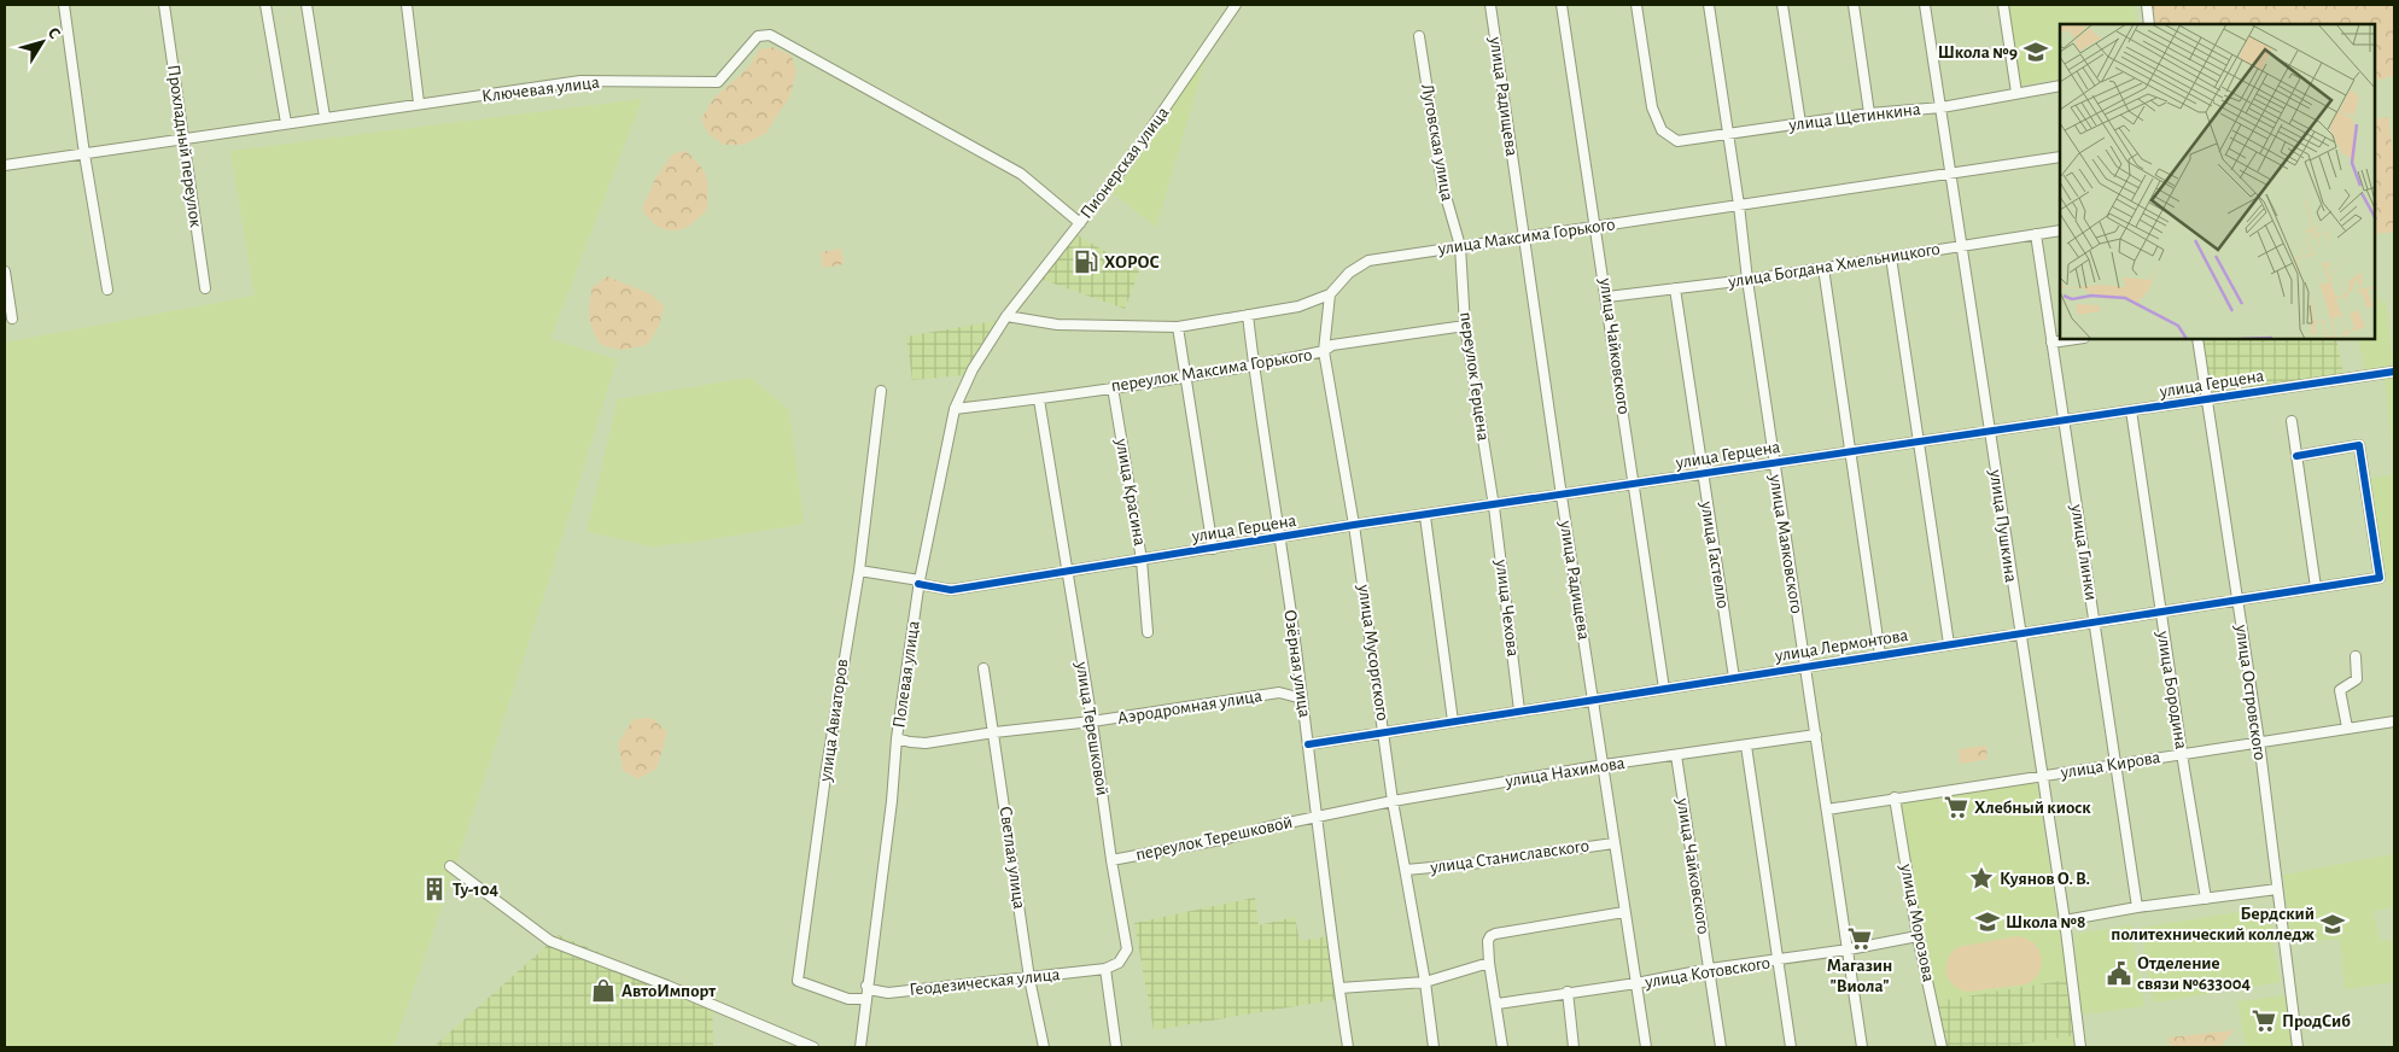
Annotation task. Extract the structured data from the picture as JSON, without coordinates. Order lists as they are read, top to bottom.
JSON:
{
  "streets": {
    "street": [
      "Ключевая улица",
      "улица Радищева",
      "улица Щетинкина",
      "Луговская улица",
      "Прохладный переулок",
      "Пионерская улица",
      "улица Максима Горького",
      "улица Богдана Хмельницкого",
      "улица Чайковского",
      "переулок Максима Горького",
      "переулок Герцена",
      "улица Герцена",
      "улица Красина",
      "улица Пушкина",
      "улица Маяковского",
      "улица Глинки",
      "улица Гастелло",
      "улица Чехова",
      "улица Лермонтова",
      "улица Мусоргского",
      "Озёрная улица",
      "Полевая улица",
      "улица Бородина",
      "улица Островского",
      "Аэродромная улица",
      "улица Авиаторов",
      "улица Терешковой",
      "улица Кирова",
      "улица Нахимова",
      "переулок Терешковой",
      "улица Станиславского",
      "Светлая улица",
      "улица Морозова",
      "улица Котовского",
      "Геодезическая улица"
    ]
  },
  "crossings": [
    ["Ключевая улица", "Прохладный переулок"],
    ["Ключевая улица", "Пионерская улица"],
    ["улица Радищева", "улица Максима Горького"],
    ["улица Радищева", "улица Герцена"],
    ["улица Радищева", "улица Лермонтова"],
    ["улица Радищева", "улица Нахимова"],
    ["улица Радищева", "улица Станиславского"],
    ["улица Радищева", "улица Котовского"],
    ["улица Щетинкина", "улица Пушкина"],
    ["улица Щетинкина", "улица Маяковского"],
    ["Луговская улица", "улица Максима Горького"],
    ["Луговская улица", "переулок Герцена"],
    ["Пионерская улица", "улица Максима Горького"],
    ["Пионерская улица", "Полевая улица"],
    ["улица Максима Горького", "улица Чайковского"],
    ["улица Максима Горького", "переулок Герцена"],
    ["улица Максима Горького", "улица Пушкина"],
    ["улица Максима Горького", "улица Маяковского"],
    ["улица Максима Горького", "улица Мусоргского"],
    ["улица Максима Горького", "Озёрная улица"],
    ["улица Максима Горького", "Полевая улица"],
    ["улица Богдана Хмельницкого", "улица Чайковского"],
    ["улица Богдана Хмельницкого", "улица Пушкина"],
    ["улица Богдана Хмельницкого", "улица Маяковского"],
    ["улица Богдана Хмельницкого", "улица Глинки"],
    ["улица Богдана Хмельницкого", "улица Гастелло"],
    ["улица Чайковского", "улица Герцена"],
    ["улица Чайковского", "улица Лермонтова"],
    ["улица Чайковского", "улица Нахимова"],
    ["улица Чайковского", "улица Котовского"],
    ["переулок Максима Горького", "переулок Герцена"],
    ["переулок Максима Горького", "улица Красина"],
    ["переулок Максима Горького", "улица Мусоргского"],
    ["переулок Максима Горького", "Озёрная улица"],
    ["переулок Максима Горького", "Полевая улица"],
    ["переулок Максима Горького", "улица Терешковой"],
    ["переулок Герцена", "улица Герцена"],
    ["переулок Герцена", "улица Чехова"],
    ["улица Герцена", "улица Красина"],
    ["улица Герцена", "улица Пушкина"],
    ["улица Герцена", "улица Маяковского"],
    ["улица Герцена", "улица Глинки"],
    ["улица Герцена", "улица Гастелло"],
    ["улица Герцена", "улица Чехова"],
    ["улица Герцена", "улица Мусоргского"],
    ["улица Герцена", "Озёрная улица"],
    ["улица Герцена", "Полевая улица"],
    ["улица Герцена", "улица Бородина"],
    ["улица Герцена", "улица Островского"],
    ["улица Герцена", "улица Авиаторов"],
    ["улица Герцена", "улица Терешковой"],
    ["улица Пушкина", "улица Лермонтова"],
    ["улица Пушкина", "улица Кирова"],
    ["улица Маяковского", "улица Лермонтова"],
    ["улица Маяковского", "улица Кирова"],
    ["улица Маяковского", "улица Нахимова"],
    ["улица Маяковского", "улица Котовского"],
    ["улица Глинки", "улица Лермонтова"],
    ["улица Глинки", "улица Кирова"],
    ["улица Гастелло", "улица Лермонтова"],
    ["улица Чехова", "улица Лермонтова"],
    ["улица Лермонтова", "улица Мусоргского"],
    ["улица Лермонтова", "Озёрная улица"],
    ["улица Лермонтова", "улица Бородина"],
    ["улица Лермонтова", "улица Островского"],
    ["улица Мусоргского", "улица Нахимова"],
    ["улица Мусоргского", "улица Станиславского"],
    ["Озёрная улица", "Аэродромная улица"],
    ["Озёрная улица", "улица Нахимова"],
    ["Озёрная улица", "переулок Терешковой"],
    ["Полевая улица", "Аэродромная улица"],
    ["Полевая улица", "улица Авиаторов"],
    ["Полевая улица", "Геодезическая улица"],
    ["улица Бородина", "улица Кирова"],
    ["улица Островского", "улица Кирова"],
    ["Аэродромная улица", "улица Терешковой"],
    ["Аэродромная улица", "Светлая улица"],
    ["улица Терешковой", "переулок Терешковой"],
    ["улица Терешковой", "Геодезическая улица"],
    ["улица Кирова", "улица Морозова"],
    ["улица Нахимова", "переулок Терешковой"],
    ["Светлая улица", "Геодезическая улица"],
    ["улица Морозова", "улица Котовского"]
  ],
  "places": {
    "school or university": ["Школа №9", "Школа №8", "Бердский политехнический колледж"],
    "fuel station": ["ХОРОС"],
    "supermarket": ["Хлебный киоск", "Магазин \"Виола\"", "ПродСиб"],
    "place": ["Куянов О. В."],
    "building": ["Ту-104"],
    "public building": ["Отделение связи №633004"],
    "shop": ["АвтоИмпорт"]
  },
  "north": "top right"
}
